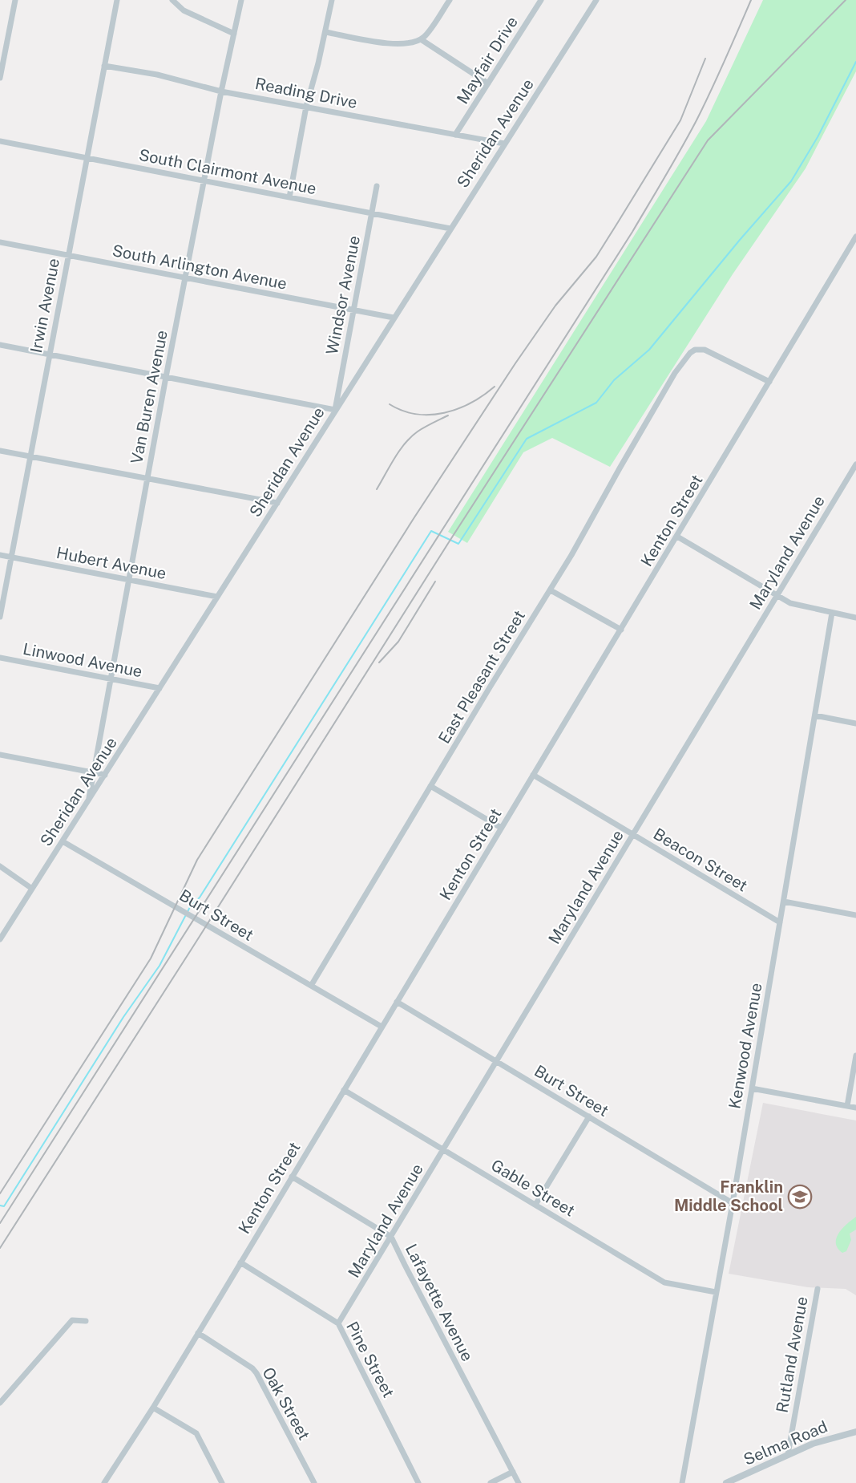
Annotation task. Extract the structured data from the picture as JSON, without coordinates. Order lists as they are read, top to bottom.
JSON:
{
  "streets": {
    "street": [
      "Mayfair Drive",
      "Reading Drive",
      "Sheridan Avenue",
      "South Clairmont Avenue",
      "South Arlington Avenue",
      "Windsor Avenue",
      "Irwin Avenue",
      "Van Buren Avenue",
      "Kenton Street",
      "Maryland Avenue",
      "Hubert Avenue",
      "Linwood Avenue",
      "East Pleasant Street",
      "Beacon Street",
      "Burt Street",
      "Kenwood Avenue",
      "Gable Street",
      "Lafayette Avenue",
      "Rutland Avenue",
      "Pine Street",
      "Oak Street",
      "Selma Road"
    ]
  },
  "crossings": [
    ["Mayfair Drive", "Reading Drive"],
    ["Reading Drive", "Sheridan Avenue"],
    ["Reading Drive", "Irwin Avenue"],
    ["Reading Drive", "Van Buren Avenue"],
    ["Sheridan Avenue", "South Clairmont Avenue"],
    ["Sheridan Avenue", "South Arlington Avenue"],
    ["Sheridan Avenue", "Windsor Avenue"],
    ["Sheridan Avenue", "Van Buren Avenue"],
    ["Sheridan Avenue", "Hubert Avenue"],
    ["Sheridan Avenue", "Linwood Avenue"],
    ["Sheridan Avenue", "Burt Street"],
    ["South Clairmont Avenue", "Windsor Avenue"],
    ["South Clairmont Avenue", "Irwin Avenue"],
    ["South Clairmont Avenue", "Van Buren Avenue"],
    ["South Arlington Avenue", "Windsor Avenue"],
    ["South Arlington Avenue", "Irwin Avenue"],
    ["South Arlington Avenue", "Van Buren Avenue"],
    ["Irwin Avenue", "Hubert Avenue"],
    ["Van Buren Avenue", "Hubert Avenue"],
    ["Van Buren Avenue", "Linwood Avenue"],
    ["Kenton Street", "East Pleasant Street"],
    ["Kenton Street", "Beacon Street"],
    ["Kenton Street", "Burt Street"],
    ["Kenton Street", "Gable Street"],
    ["Kenton Street", "Lafayette Avenue"],
    ["Kenton Street", "Pine Street"],
    ["Kenton Street", "Oak Street"],
    ["Maryland Avenue", "Beacon Street"],
    ["Maryland Avenue", "Burt Street"],
    ["Maryland Avenue", "Gable Street"],
    ["Maryland Avenue", "Lafayette Avenue"],
    ["Maryland Avenue", "Pine Street"],
    ["East Pleasant Street", "Burt Street"],
    ["Beacon Street", "Kenwood Avenue"],
    ["Burt Street", "Kenwood Avenue"],
    ["Kenwood Avenue", "Gable Street"],
    ["Rutland Avenue", "Selma Road"]
  ],
  "places": {
    "school or university": ["Franklin Middle School"]
  }
}
